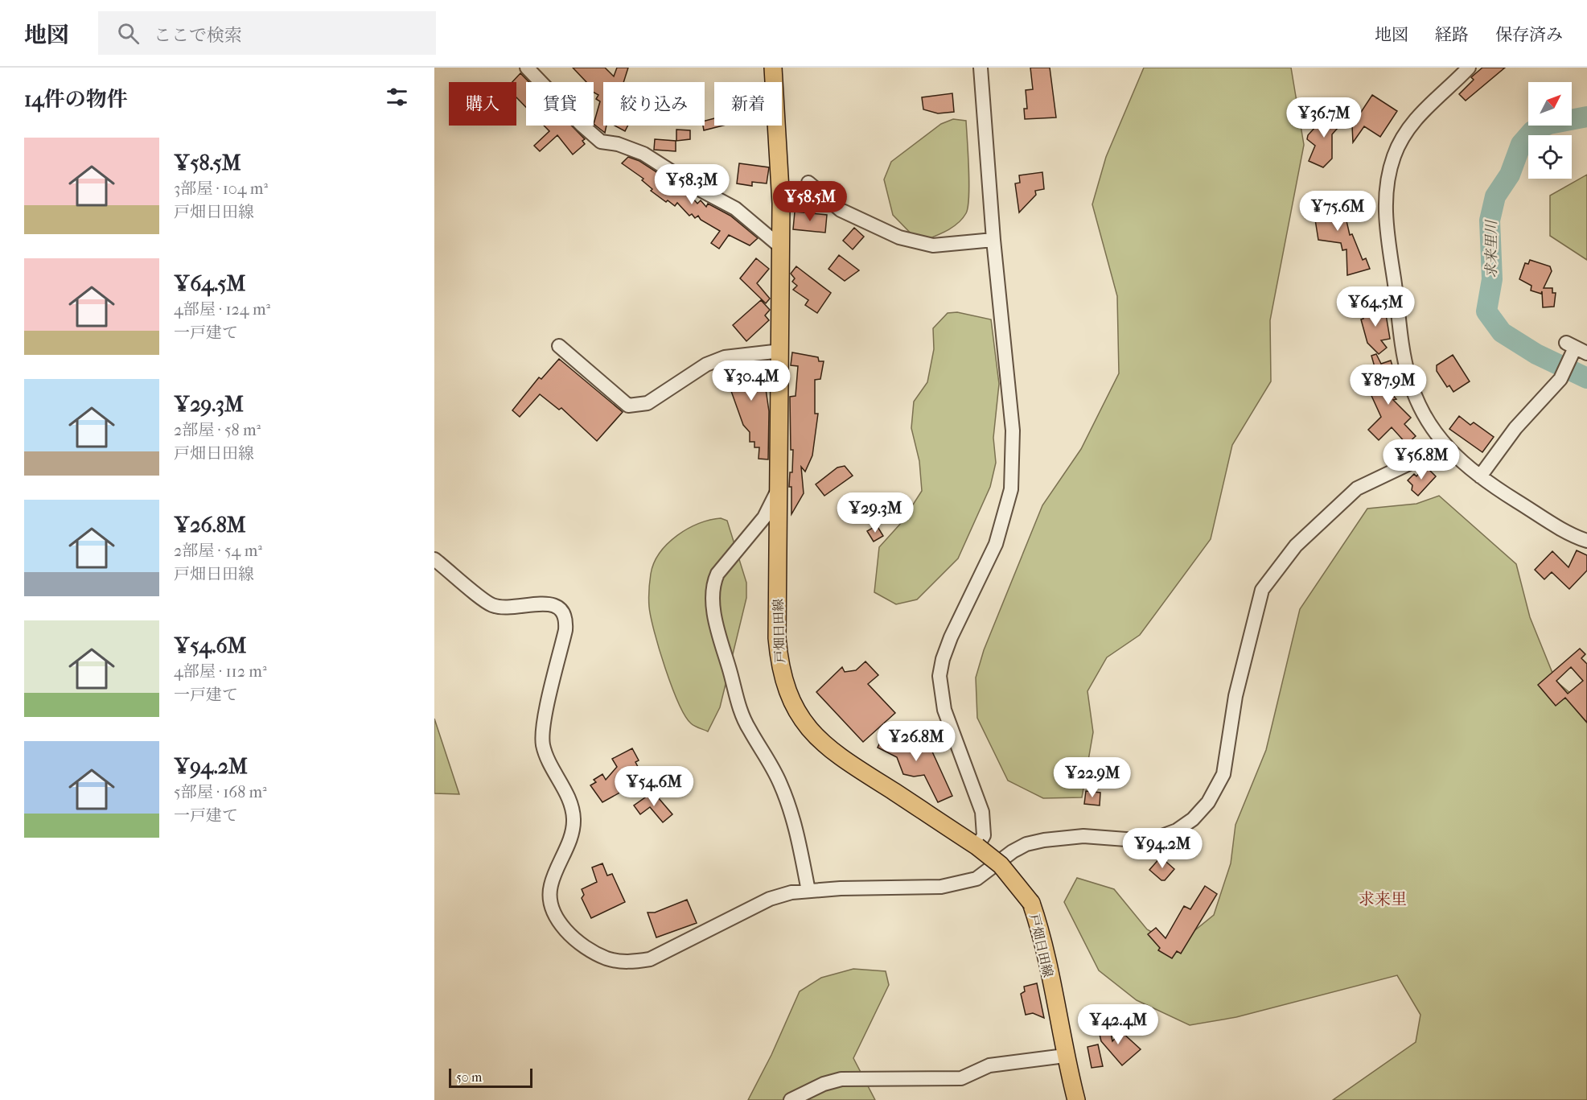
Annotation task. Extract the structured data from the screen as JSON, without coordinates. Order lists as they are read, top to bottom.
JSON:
{
  "streets": {
    "main road": ["戸畑日田線"]
  },
  "districts": ["求来里"],
  "water": ["求来里川"],
  "scale_bar": "50 m",
  "north": "top right",
  "page": {
    "header": "地図",
    "search": "ここで検索",
    "nav": ["地図", "経路", "保存済み"],
    "heading": "14件の物件",
    "chip": [
      "購入",
      "賃貸",
      "絞り込み",
      "新着"
    ],
    "price": [
      "¥36.7M",
      "¥58.3M",
      "¥58.5M",
      "¥75.6M",
      "¥64.5M",
      "¥30.4M",
      "¥87.9M",
      "¥56.8M",
      "¥29.3M",
      "¥26.8M",
      "¥22.9M",
      "¥54.6M",
      "¥94.2M",
      "¥42.4M"
    ],
    "list": [
      {
        "name": "¥58.5M",
        "note": "3部屋 · 104 m² · 戸畑日田線"
      },
      {
        "name": "¥64.5M",
        "note": "4部屋 · 124 m² · 一戸建て"
      },
      {
        "name": "¥29.3M",
        "note": "2部屋 · 58 m² · 戸畑日田線"
      },
      {
        "name": "¥26.8M",
        "note": "2部屋 · 54 m² · 戸畑日田線"
      },
      {
        "name": "¥54.6M",
        "note": "4部屋 · 112 m² · 一戸建て"
      },
      {
        "name": "¥94.2M",
        "note": "5部屋 · 168 m² · 一戸建て"
      }
    ],
    "scale": "50 m"
  }
}
